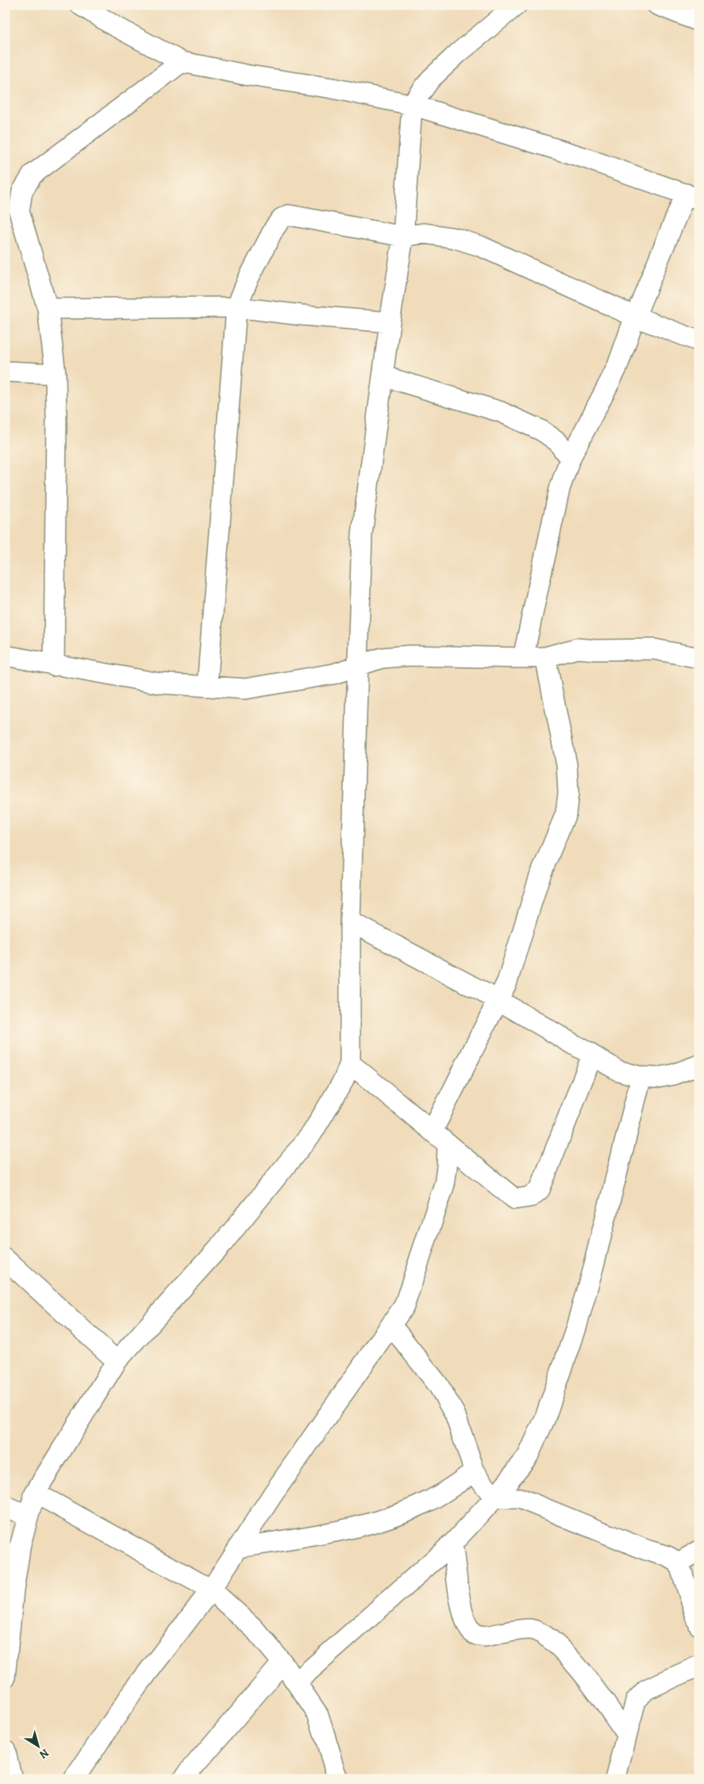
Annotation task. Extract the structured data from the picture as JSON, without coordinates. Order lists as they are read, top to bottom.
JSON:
{
  "north": "bottom right"
}
